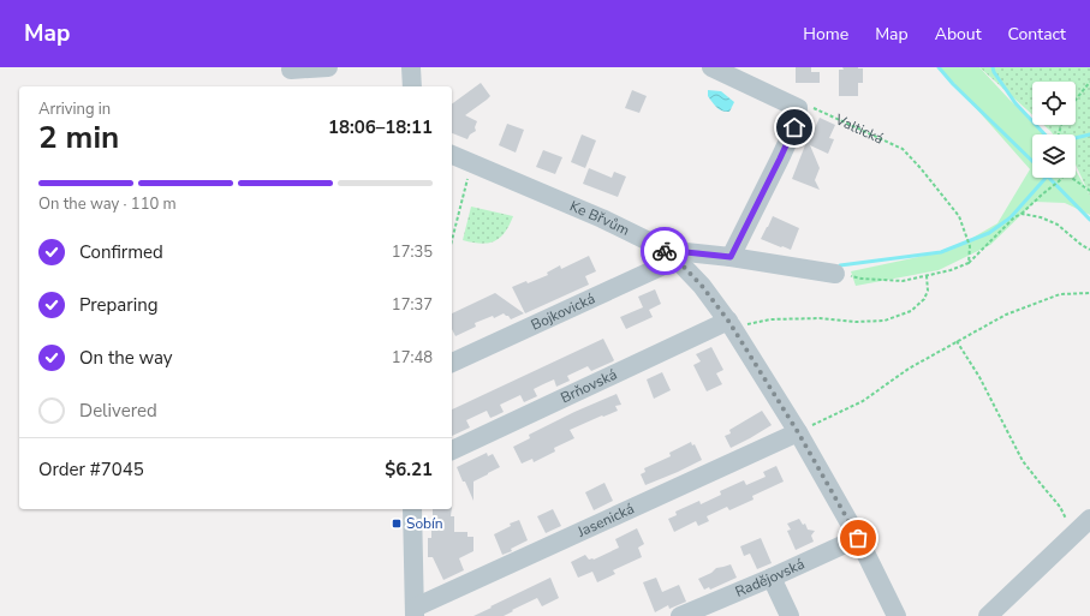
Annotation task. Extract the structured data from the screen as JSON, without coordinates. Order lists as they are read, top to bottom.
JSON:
{
  "streets": {
    "street": [
      "Ke Břvům",
      "Bojkovická",
      "Brňovská",
      "Jasenická",
      "Radějovská"
    ],
    "path": ["Valtická"]
  },
  "crossings": [
    ["Ke Břvům", "Bojkovická"],
    ["Ke Břvům", "Brňovská"],
    ["Ke Břvům", "Jasenická"],
    ["Ke Břvům", "Radějovská"]
  ],
  "places": {
    "transit": ["Sobín"]
  },
  "page": {
    "header": "Map",
    "nav": [
      "Home",
      "Map",
      "About",
      "Contact"
    ],
    "heading": ["2 min", "Arriving in", "18:06–18:11"],
    "panel": ["Order #7045", "$6.21"],
    "bar": "On the way · 110 m",
    "list": [
      ["Confirmed", "17:35"],
      ["Preparing", "17:37"],
      ["On the way", "17:48"],
      "Delivered"
    ]
  }
}
